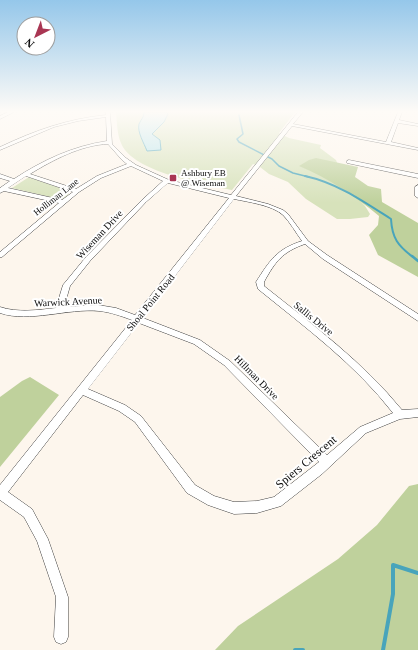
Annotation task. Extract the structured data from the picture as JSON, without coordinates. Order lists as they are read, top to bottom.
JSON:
{
  "streets": {
    "street": [
      "Holliman Lane",
      "Wiseman Drive",
      "Warwick Avenue",
      "Shoal Point Road",
      "Sallis Drive",
      "Hillman Drive",
      "Spiers Crescent"
    ]
  },
  "crossings": [
    ["Wiseman Drive", "Warwick Avenue"],
    ["Warwick Avenue", "Shoal Point Road"],
    ["Warwick Avenue", "Hillman Drive"],
    ["Shoal Point Road", "Hillman Drive"],
    ["Shoal Point Road", "Spiers Crescent"],
    ["Sallis Drive", "Spiers Crescent"],
    ["Hillman Drive", "Spiers Crescent"]
  ],
  "places": {
    "transit": ["Ashbury EB @ Wiseman"]
  },
  "north": "bottom left"
}
